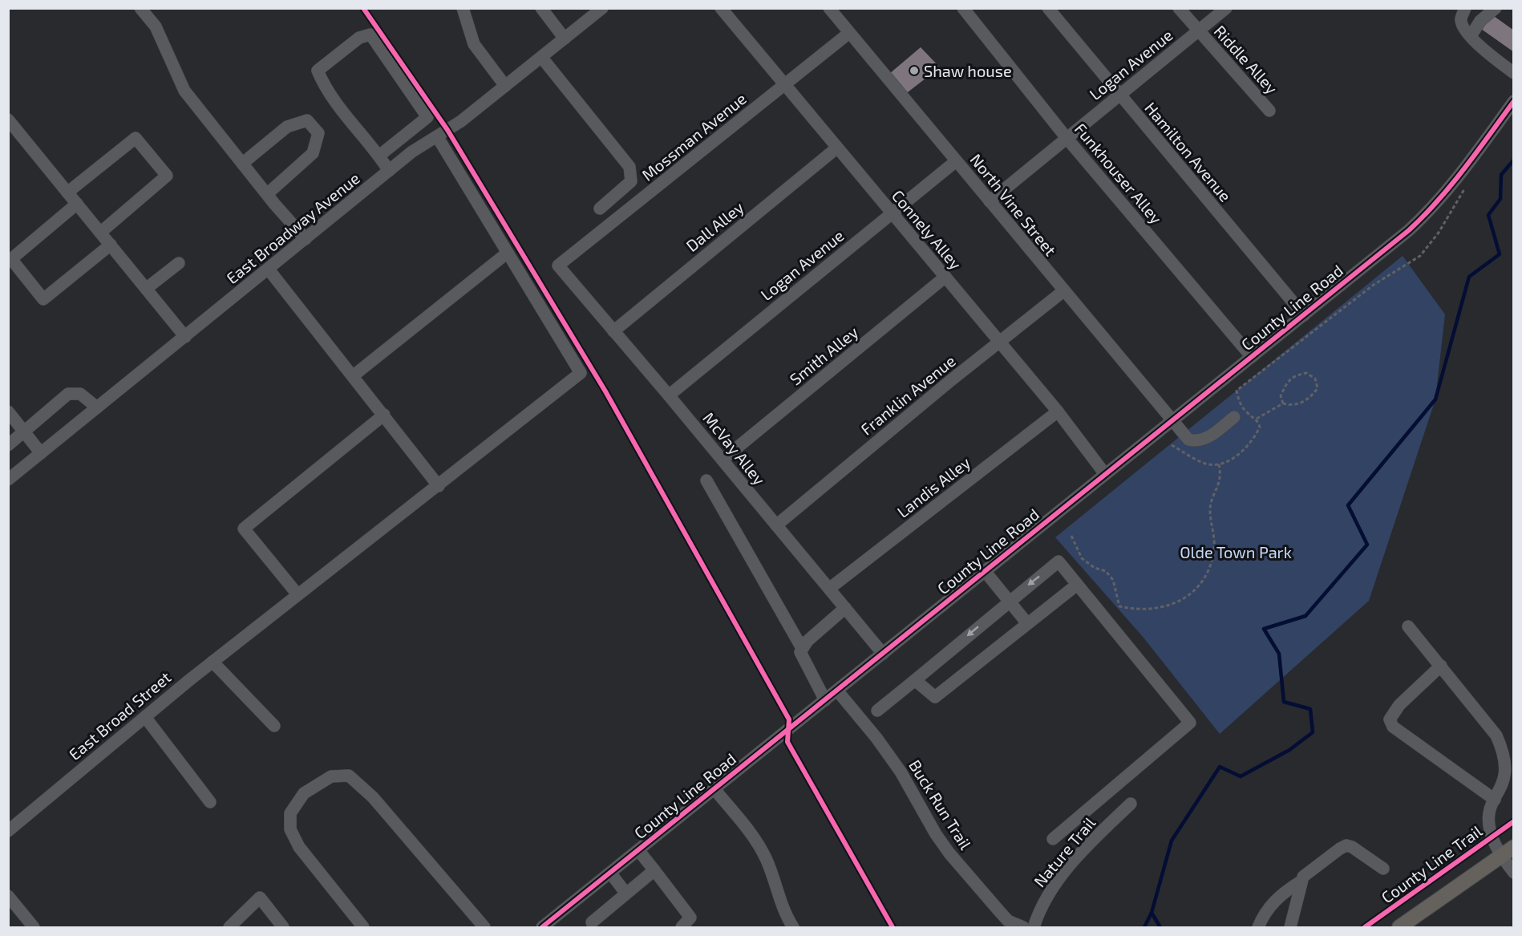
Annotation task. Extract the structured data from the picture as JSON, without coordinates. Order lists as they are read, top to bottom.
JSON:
{
  "streets": {
    "street": [
      "Riddle Alley",
      "Logan Avenue",
      "Mossman Avenue",
      "Hamilton Avenue",
      "Funkhouser Alley",
      "North Vine Street",
      "Dall Alley",
      "East Broadway Avenue",
      "Connely Alley",
      "County Line Road",
      "Smith Alley",
      "Franklin Avenue",
      "McVay Alley",
      "Landis Alley",
      "East Broad Street",
      "Buck Run Trail",
      "Nature Trail"
    ],
    "cycle path": ["County Line Trail"]
  },
  "crossings": [
    ["Riddle Alley", "Logan Avenue"],
    ["Logan Avenue", "Hamilton Avenue"],
    ["Logan Avenue", "Funkhouser Alley"],
    ["Logan Avenue", "North Vine Street"],
    ["Logan Avenue", "Connely Alley"],
    ["Logan Avenue", "McVay Alley"],
    ["Mossman Avenue", "North Vine Street"],
    ["Mossman Avenue", "Connely Alley"],
    ["Mossman Avenue", "McVay Alley"],
    ["Hamilton Avenue", "County Line Road"],
    ["Funkhouser Alley", "County Line Road"],
    ["North Vine Street", "County Line Road"],
    ["North Vine Street", "Franklin Avenue"],
    ["Dall Alley", "Connely Alley"],
    ["Dall Alley", "McVay Alley"],
    ["Connely Alley", "County Line Road"],
    ["Connely Alley", "Smith Alley"],
    ["Connely Alley", "Franklin Avenue"],
    ["Connely Alley", "Landis Alley"],
    ["County Line Road", "McVay Alley"],
    ["County Line Road", "Buck Run Trail"],
    ["Smith Alley", "McVay Alley"],
    ["Franklin Avenue", "McVay Alley"],
    ["McVay Alley", "Landis Alley"]
  ],
  "parks": ["Olde Town Park"],
  "places": ["Shaw house"]
}
